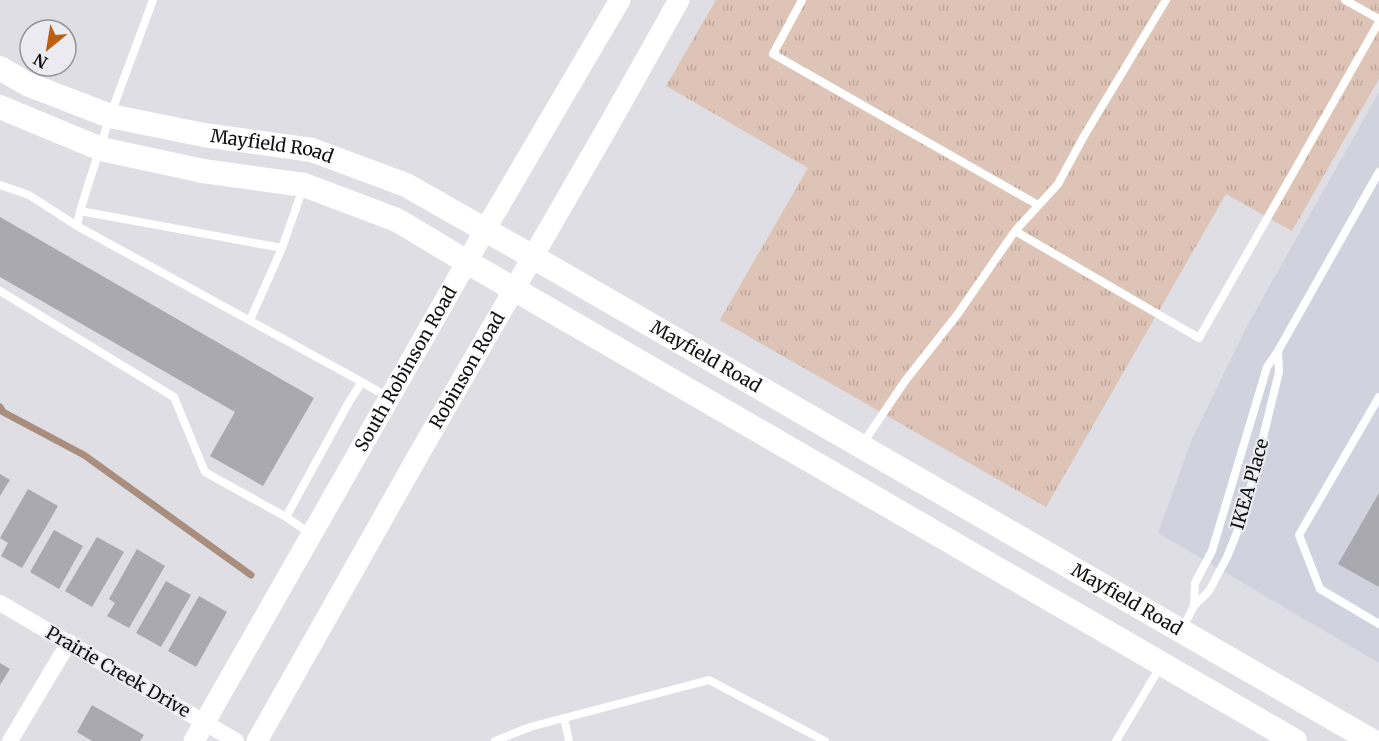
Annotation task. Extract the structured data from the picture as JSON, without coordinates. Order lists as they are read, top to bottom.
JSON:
{
  "streets": {
    "main road": ["Mayfield Road"],
    "street": ["South Robinson Road", "Robinson Road", "Prairie Creek Drive"],
    "lane": ["IKEA Place"]
  },
  "crossings": [
    ["Mayfield Road", "South Robinson Road"],
    ["Mayfield Road", "Robinson Road"],
    ["Mayfield Road", "IKEA Place"],
    ["South Robinson Road", "Prairie Creek Drive"]
  ],
  "north": "bottom left"
}
